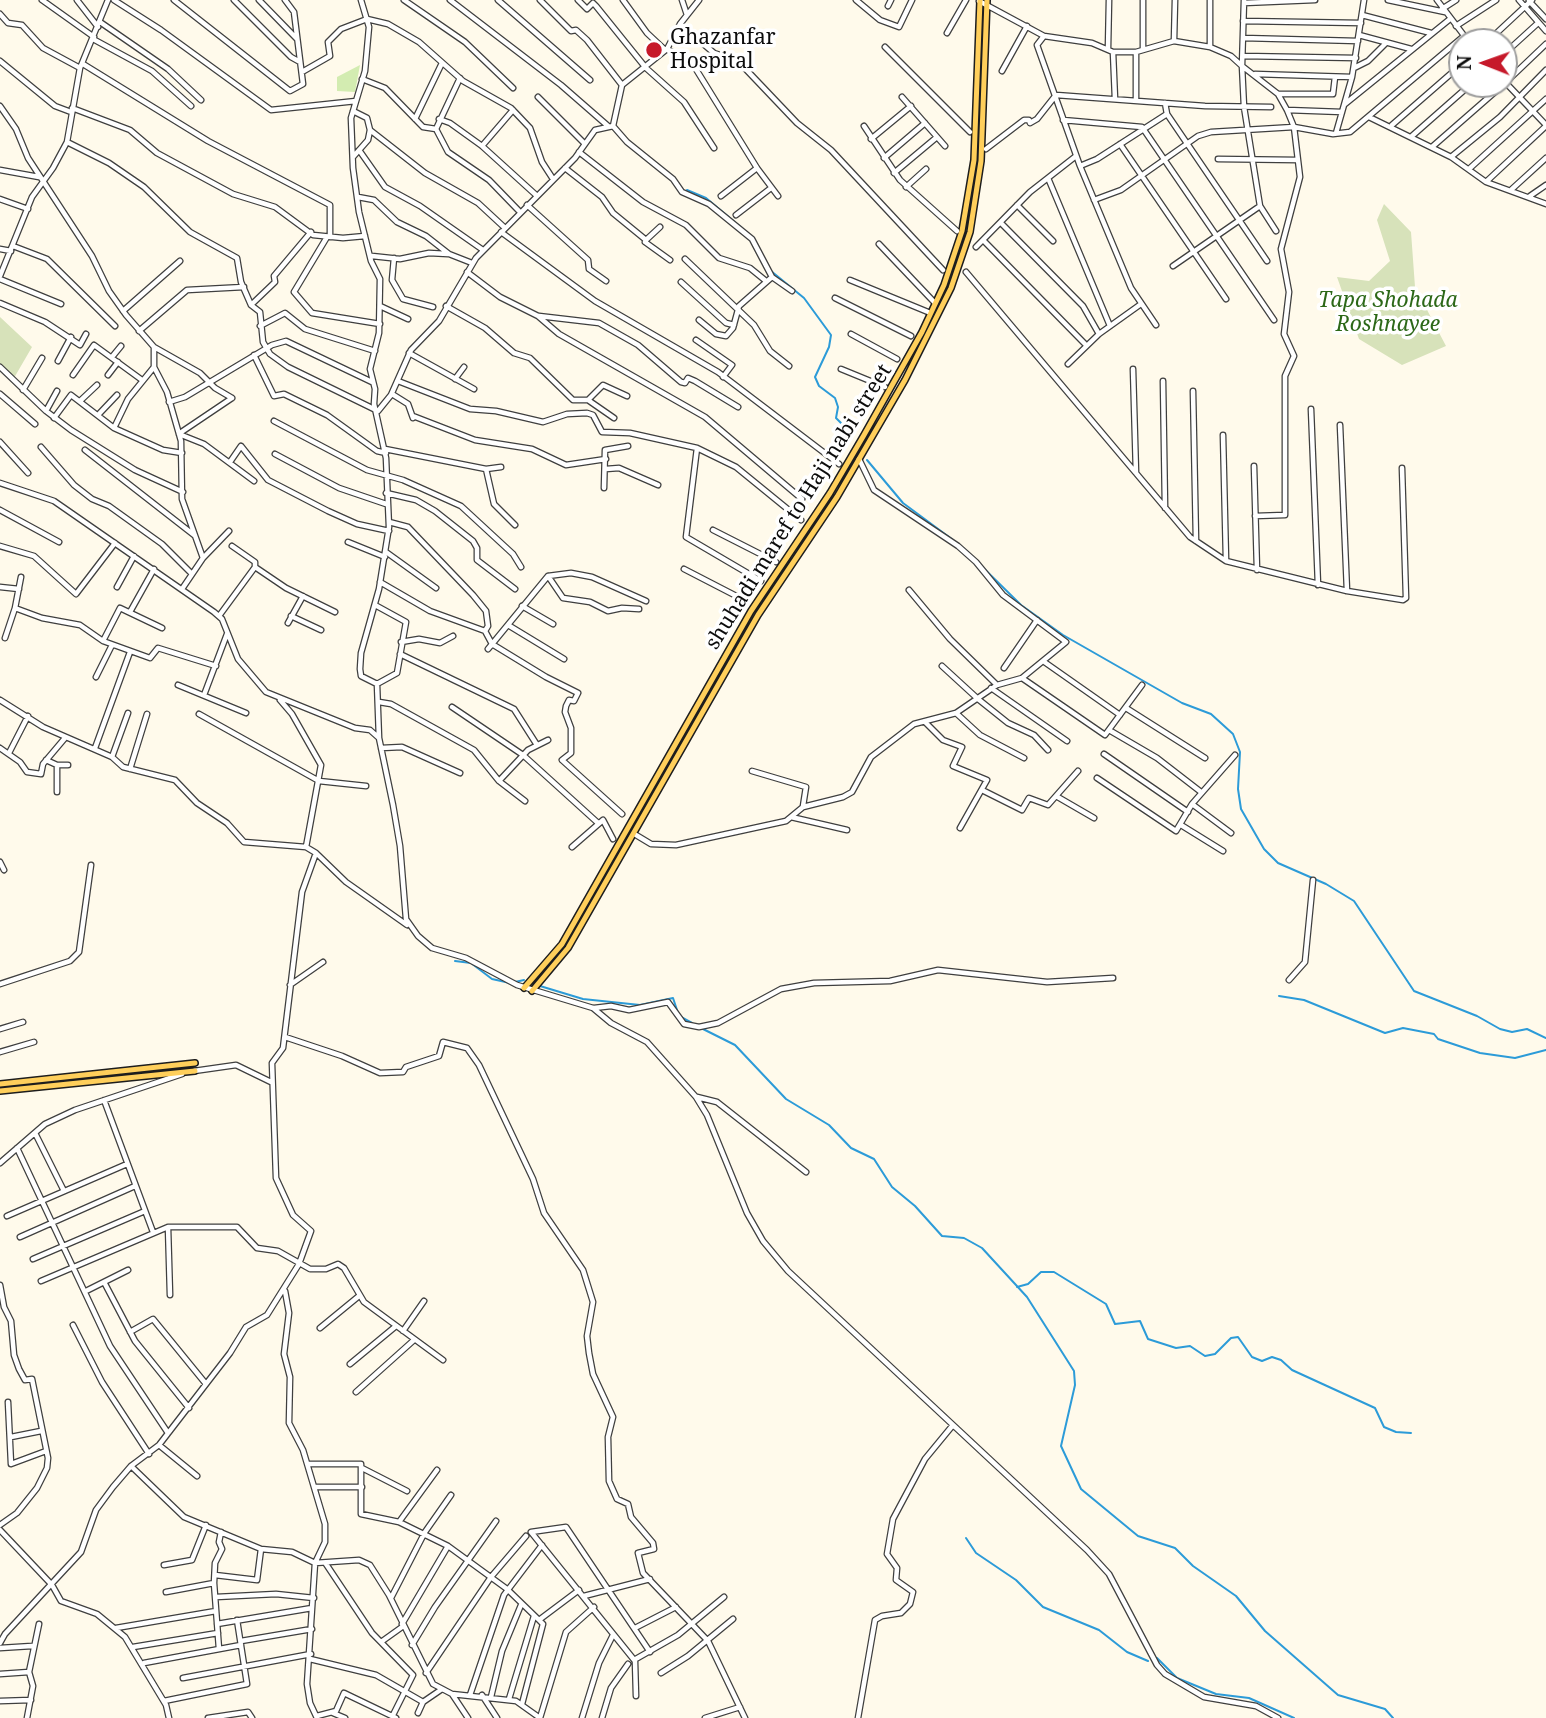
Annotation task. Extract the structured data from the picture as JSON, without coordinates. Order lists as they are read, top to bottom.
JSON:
{
  "streets": {
    "main road": ["shuhadi maref to Haji nabi street"]
  },
  "parks": ["Tapa Shohada Roshnayee"],
  "places": ["Ghazanfar Hospital"],
  "north": "left"
}
